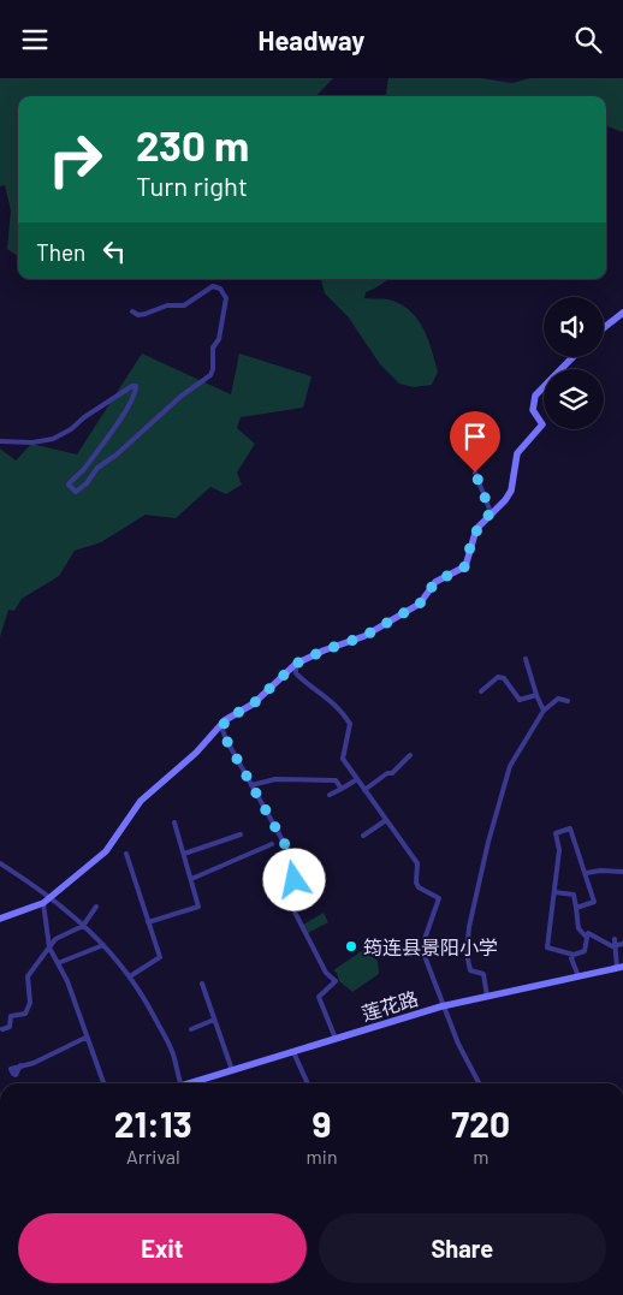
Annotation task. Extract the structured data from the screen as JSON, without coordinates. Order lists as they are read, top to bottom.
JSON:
{
  "streets": {
    "street": ["莲花路"]
  },
  "places": ["筠连县景阳小学"],
  "page": {
    "header": "Headway",
    "turn": ["230 m", "Turn right"],
    "then": "Then",
    "eta": [
      "21:13",
      "Arrival",
      "9",
      "min",
      "720",
      "m"
    ],
    "buttons": ["Exit", "Share"]
  }
}
